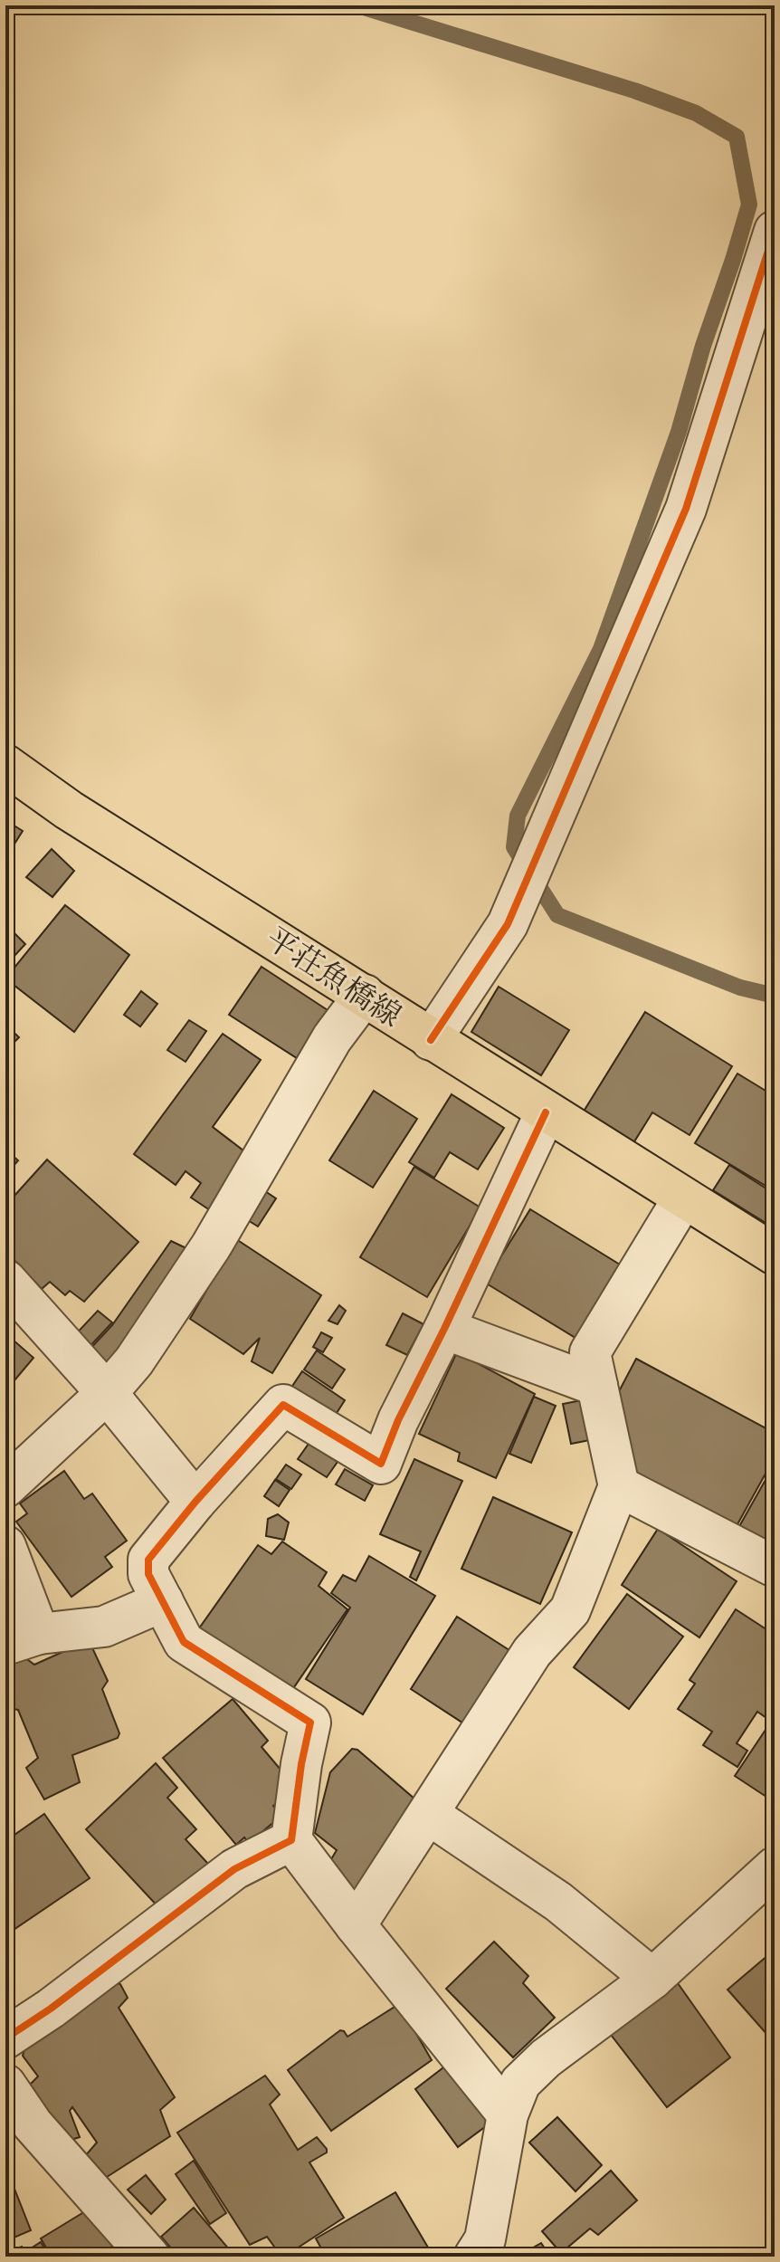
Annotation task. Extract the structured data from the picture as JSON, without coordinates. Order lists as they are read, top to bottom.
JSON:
{
  "streets": {
    "main road": ["平荘魚橋線"]
  }
}
